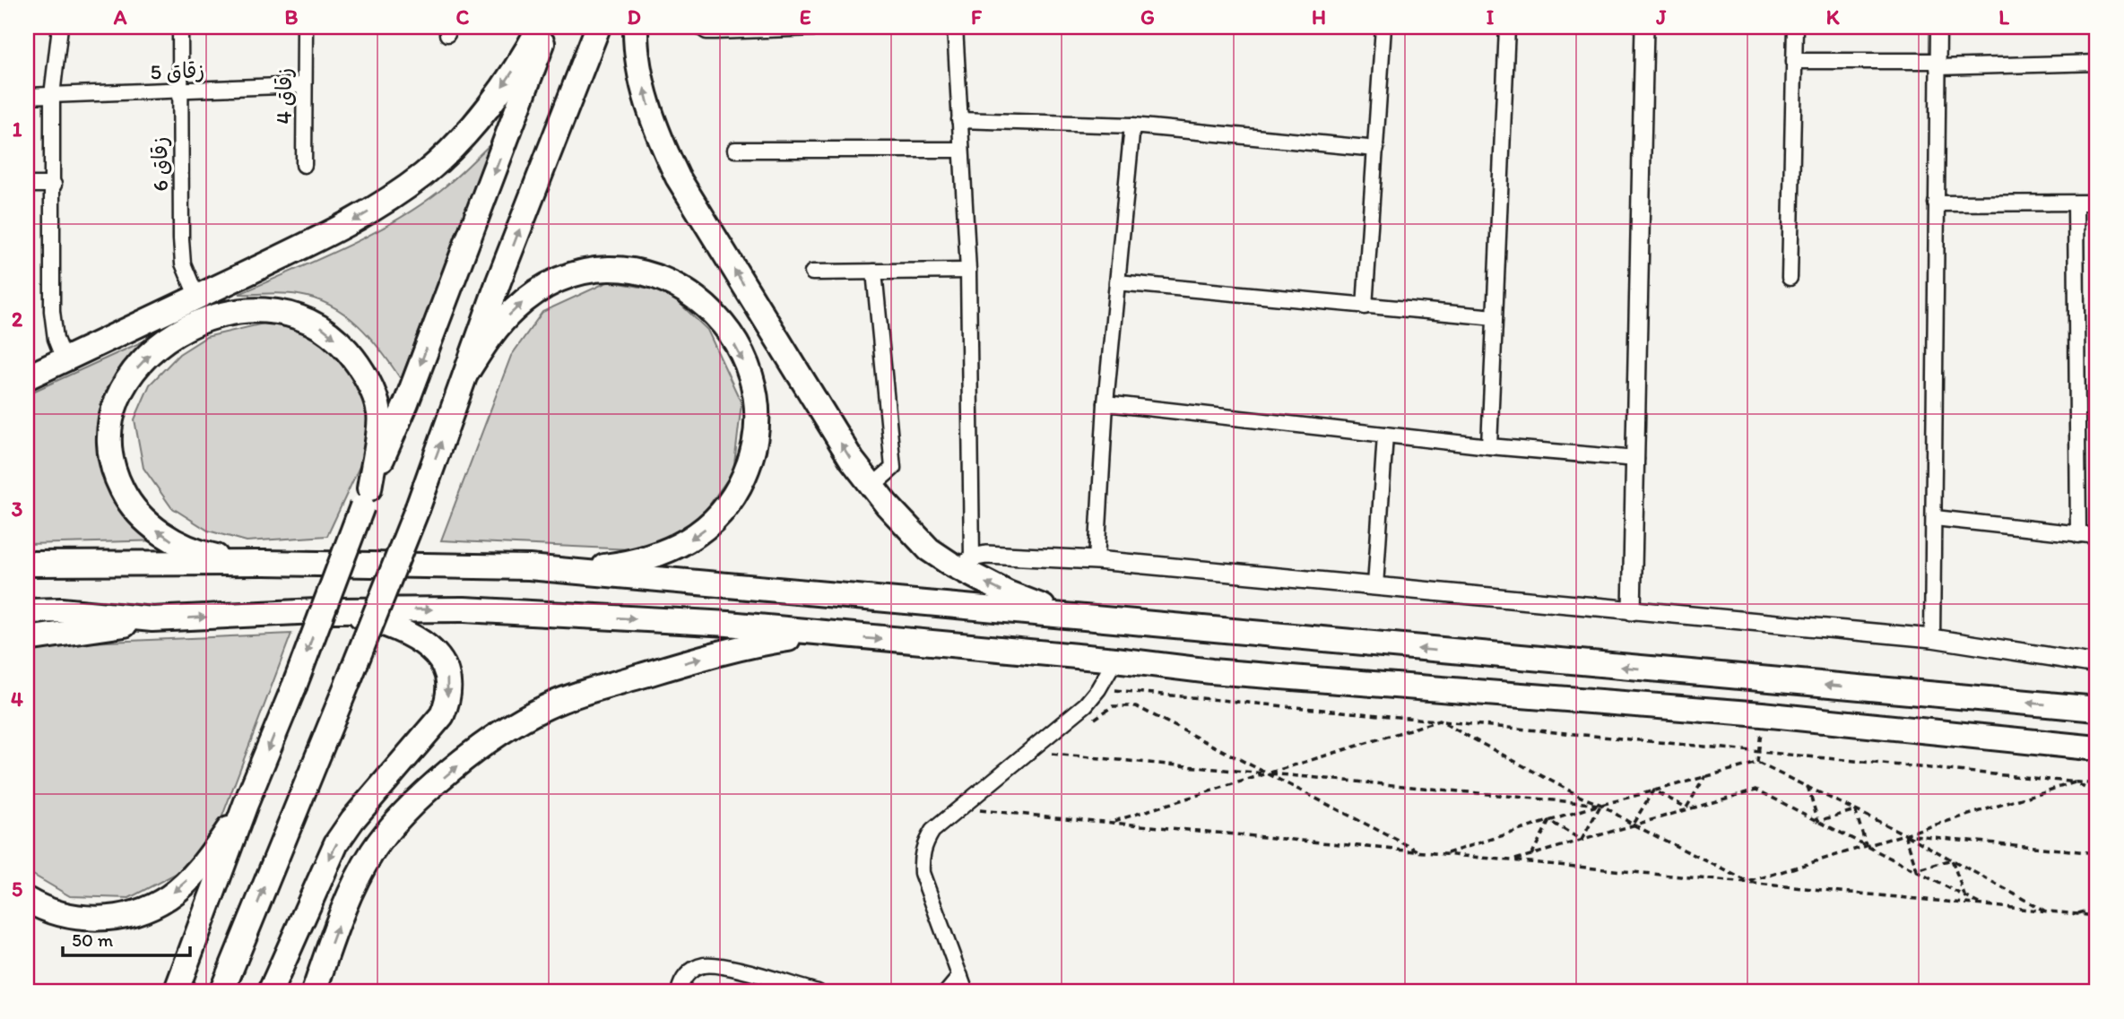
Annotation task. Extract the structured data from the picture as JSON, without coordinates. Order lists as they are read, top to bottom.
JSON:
{
  "streets": {
    "street": ["زقاق 5", "زقاق 4", "زقاق 6"]
  },
  "crossings": [
    ["زقاق 5", "زقاق 4"],
    ["زقاق 5", "زقاق 6"]
  ],
  "scale_bar": "50 m",
  "grid": {
    "columns": [
      "A",
      "B",
      "C",
      "D",
      "E",
      "F",
      "G",
      "H",
      "I",
      "J",
      "K",
      "L"
    ],
    "rows": [
      "1",
      "2",
      "3",
      "4",
      "5"
    ]
  }
}
